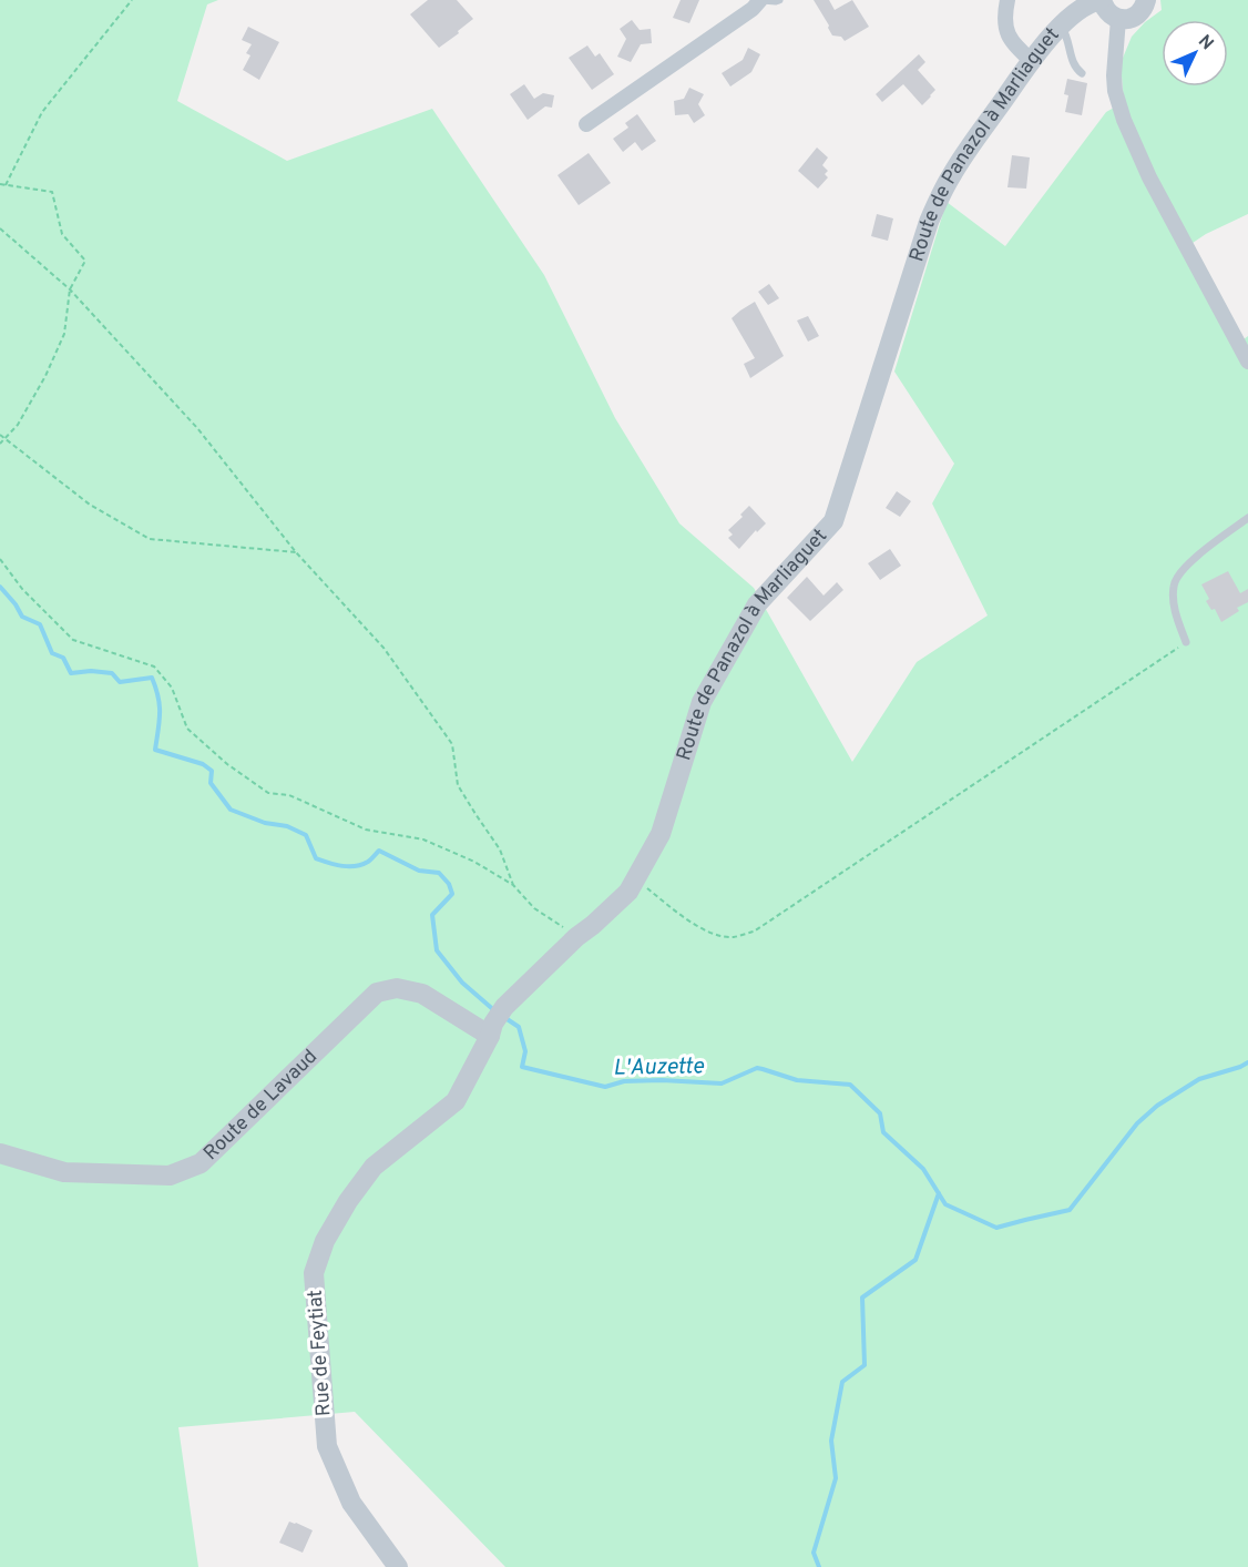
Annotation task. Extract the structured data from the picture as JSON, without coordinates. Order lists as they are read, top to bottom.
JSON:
{
  "streets": {
    "street": ["Route de Panazol à Marliaguet", "Route de Lavaud", "Rue de Feytiat"]
  },
  "crossings": [
    ["Route de Panazol à Marliaguet", "Route de Lavaud"],
    ["Route de Panazol à Marliaguet", "Rue de Feytiat"],
    ["Route de Lavaud", "Rue de Feytiat"]
  ],
  "water": ["L'Auzette"],
  "north": "top right"
}
